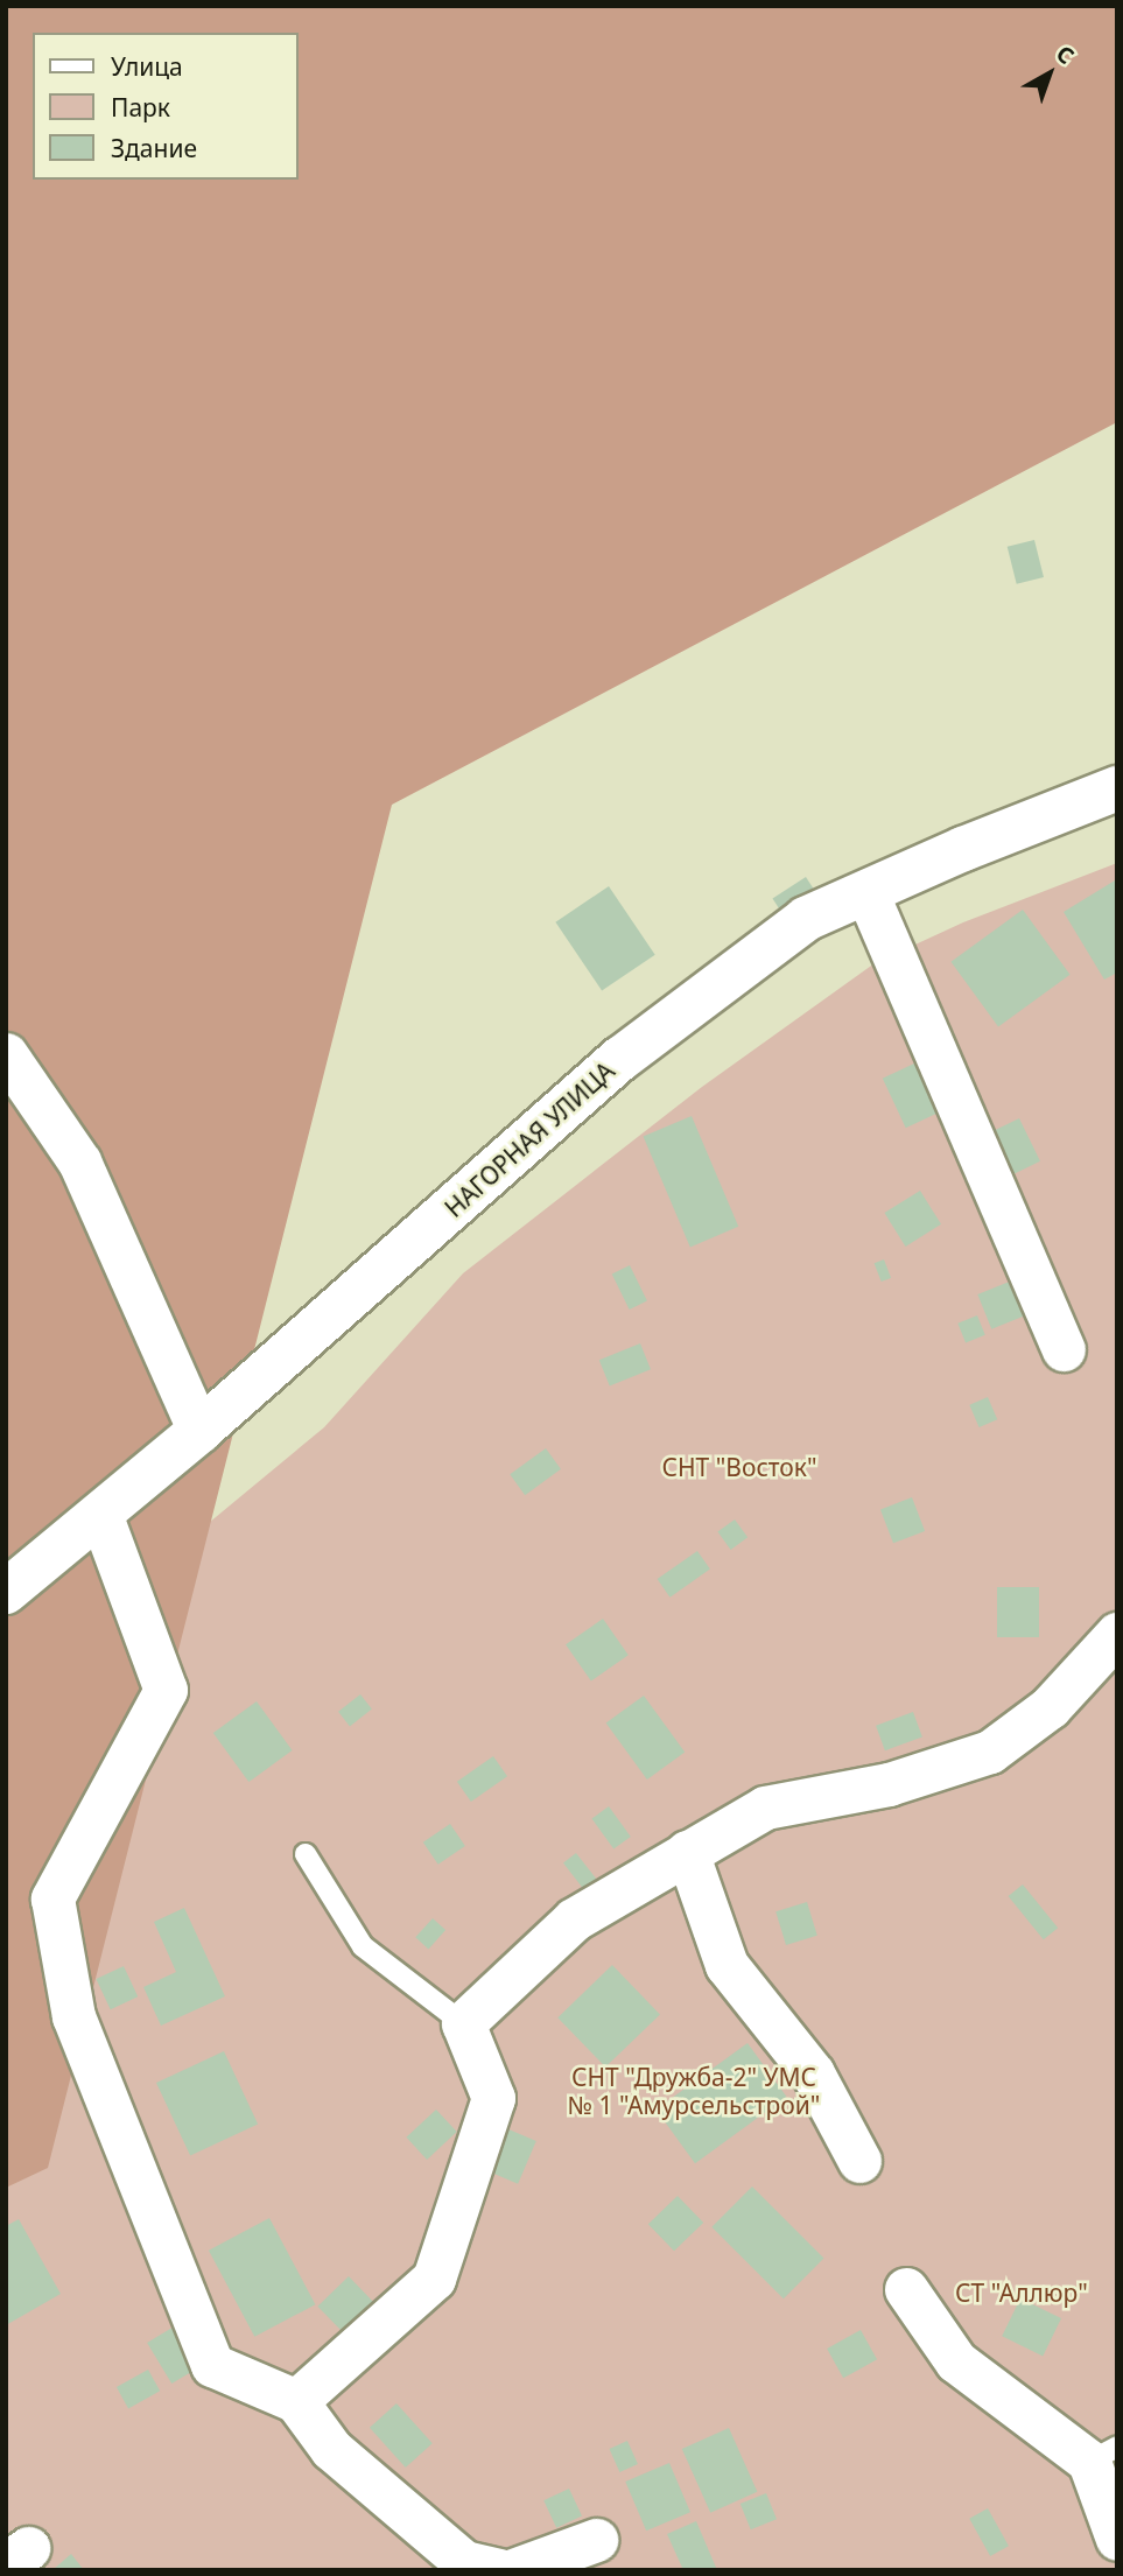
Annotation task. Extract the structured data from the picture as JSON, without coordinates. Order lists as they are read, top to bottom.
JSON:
{
  "streets": {
    "street": ["НАГОРНАЯ УЛИЦА"]
  },
  "parks": ["СНТ \"Восток\"", "СНТ \"Дружба-2\" УМС № 1 \"Амурсельстрой\"", "СТ \"Аллюр\""],
  "legend": ["Улица", "Парк", "Здание"],
  "north": "top right"
}
